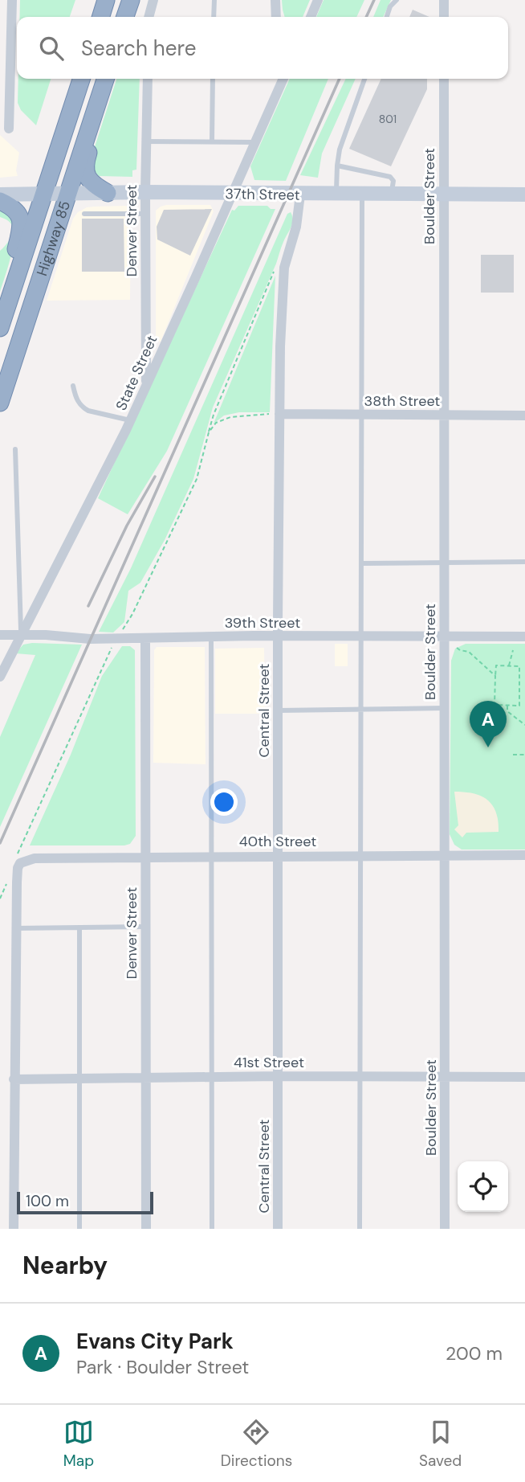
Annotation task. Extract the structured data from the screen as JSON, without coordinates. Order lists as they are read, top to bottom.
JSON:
{
  "streets": {
    "highway": ["Highway 85"],
    "main road": ["37th Street"],
    "street": [
      "Boulder Street",
      "Denver Street",
      "State Street",
      "38th Street",
      "39th Street",
      "Central Street",
      "40th Street",
      "41st Street"
    ]
  },
  "crossings": [
    ["37th Street", "Boulder Street"],
    ["37th Street", "Denver Street"],
    ["37th Street", "Highway 85"],
    ["37th Street", "State Street"],
    ["37th Street", "Central Street"],
    ["Boulder Street", "38th Street"],
    ["Boulder Street", "39th Street"],
    ["Boulder Street", "40th Street"],
    ["Boulder Street", "41st Street"],
    ["Denver Street", "State Street"],
    ["Denver Street", "39th Street"],
    ["Denver Street", "40th Street"],
    ["Denver Street", "41st Street"],
    ["State Street", "39th Street"],
    ["38th Street", "Central Street"],
    ["39th Street", "Central Street"],
    ["Central Street", "40th Street"],
    ["Central Street", "41st Street"]
  ],
  "house_numbers": ["801"],
  "scale_bar": "100 m",
  "page": {
    "search": "Search here",
    "pins": "A",
    "scale": "100 m",
    "heading": "Nearby",
    "list": [
      {
        "mark": "A",
        "name": "Evans City Park",
        "note": "Park · Boulder Street",
        "value": "200 m"
      }
    ],
    "nav": ["Map", "Directions", "Saved"]
  }
}
